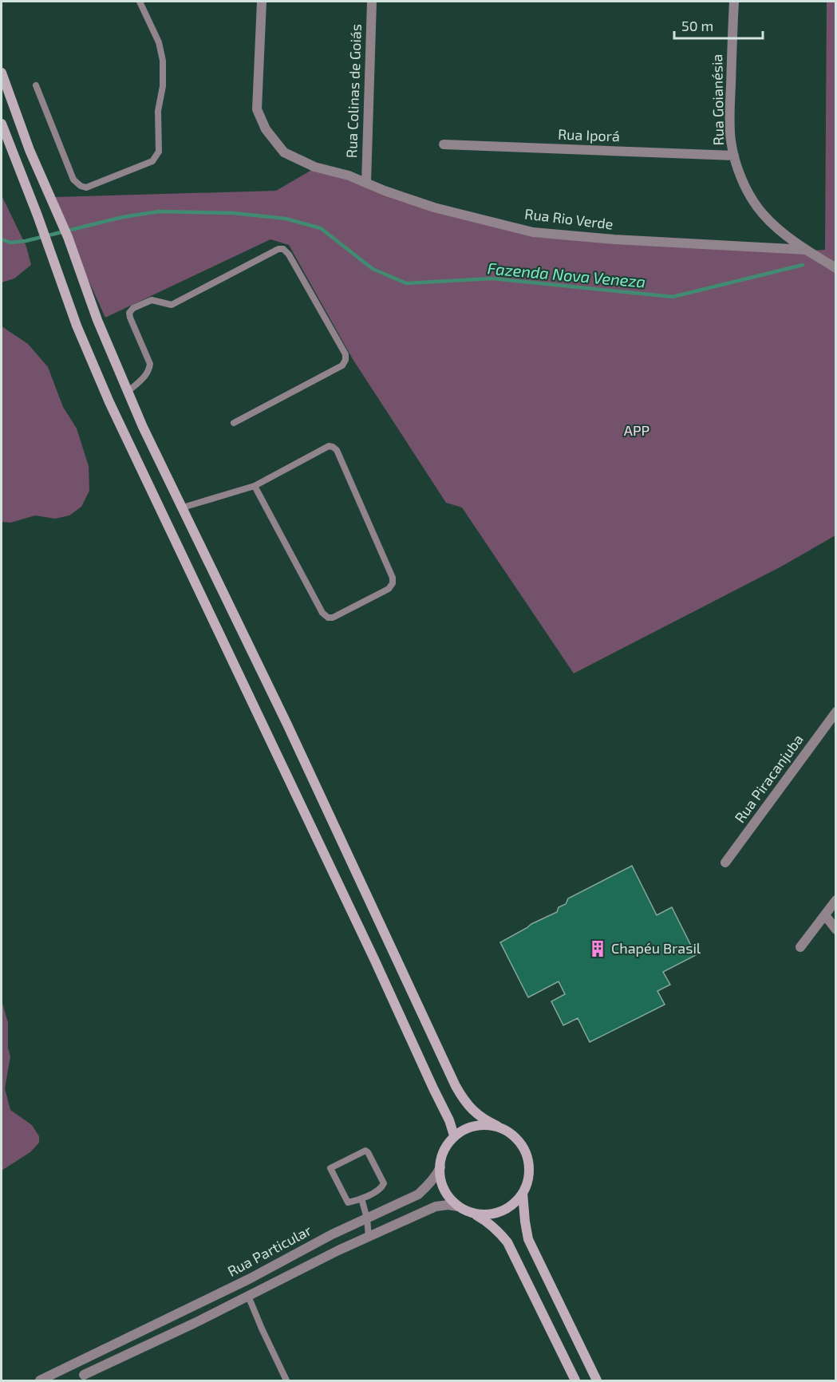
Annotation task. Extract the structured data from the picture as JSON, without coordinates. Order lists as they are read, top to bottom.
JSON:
{
  "streets": {
    "street": [
      "Rua Colinas de Goiás",
      "Rua Goianésia",
      "Rua Iporá",
      "Rua Rio Verde",
      "Rua Piracanjuba",
      "Rua Particular"
    ]
  },
  "crossings": [
    ["Rua Colinas de Goiás", "Rua Rio Verde"],
    ["Rua Goianésia", "Rua Iporá"],
    ["Rua Goianésia", "Rua Rio Verde"]
  ],
  "water": ["Fazenda Nova Veneza"],
  "parks": ["APP"],
  "places": {
    "building": ["Chapéu Brasil"]
  },
  "scale_bar": "50 m"
}
